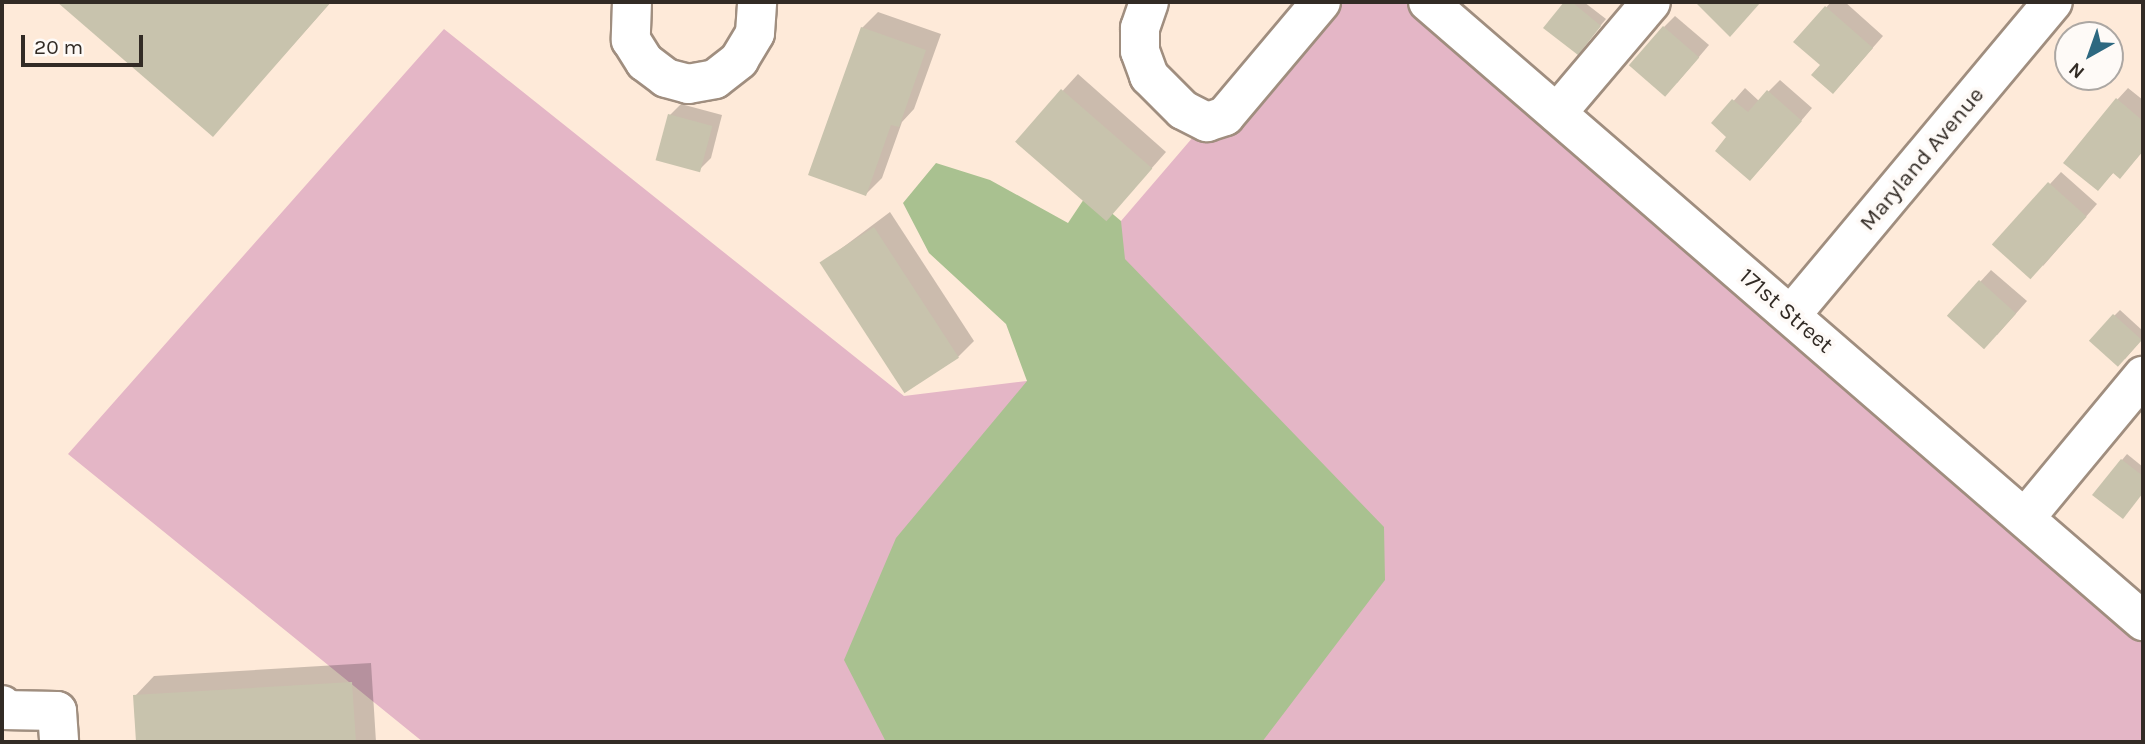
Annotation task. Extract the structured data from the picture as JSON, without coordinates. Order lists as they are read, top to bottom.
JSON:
{
  "streets": {
    "street": ["Maryland Avenue", "171st Street"]
  },
  "crossings": [
    ["Maryland Avenue", "171st Street"]
  ],
  "scale_bar": "20 m",
  "north": "bottom left"
}
